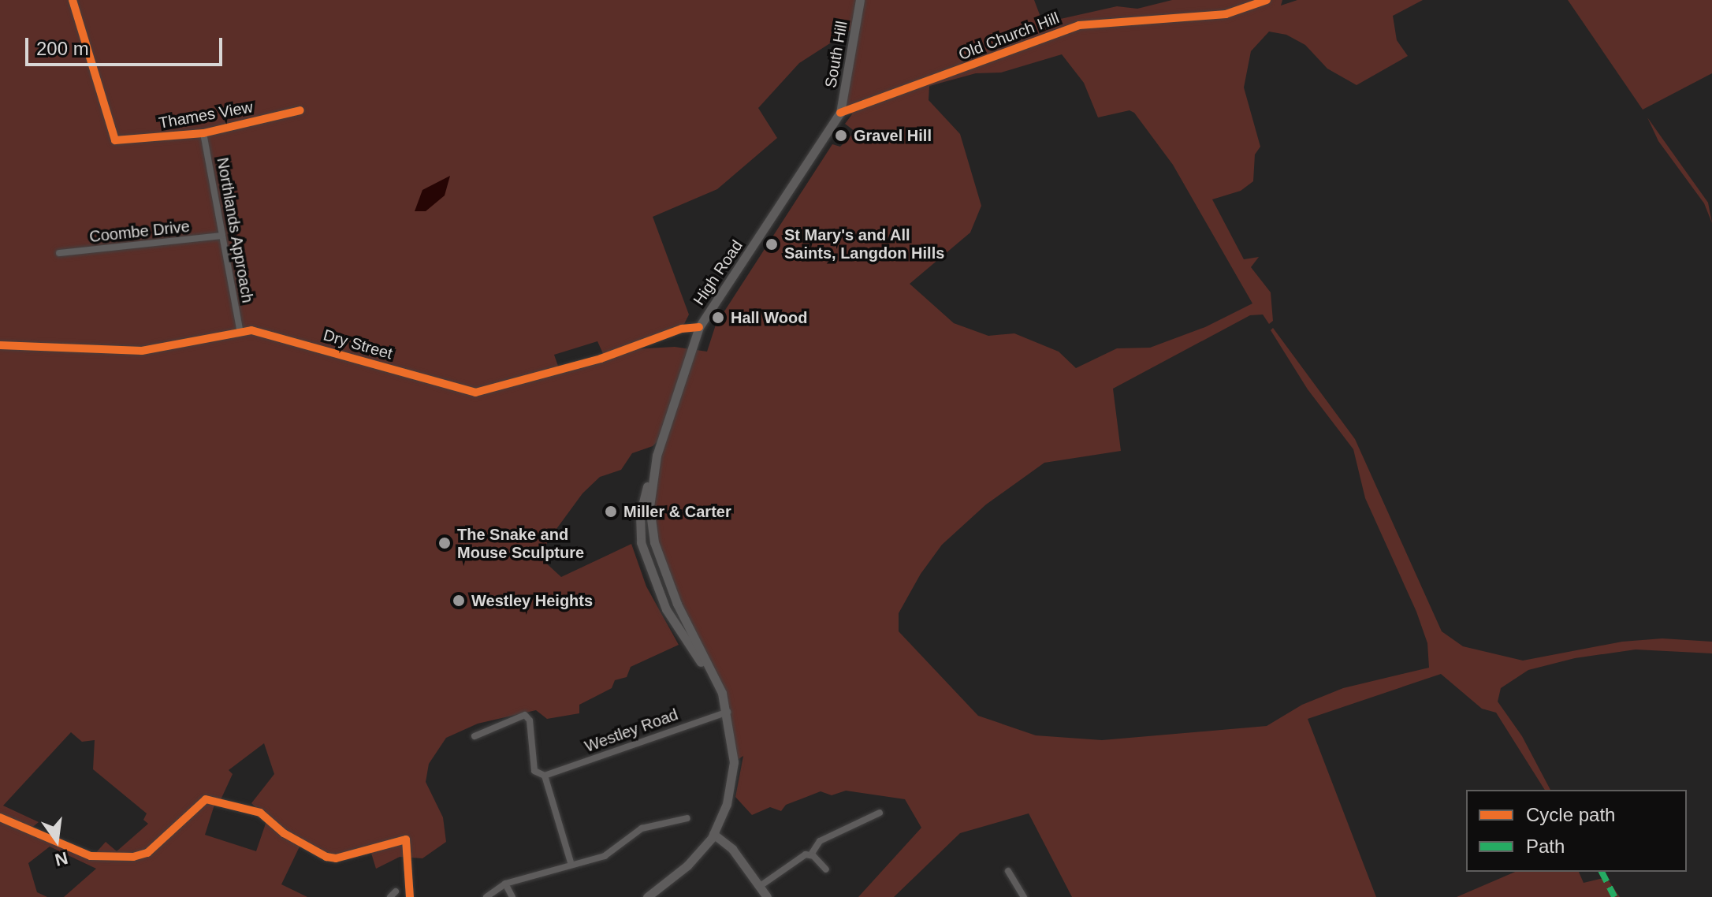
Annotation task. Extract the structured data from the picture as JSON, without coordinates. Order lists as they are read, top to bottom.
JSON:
{
  "streets": {
    "main road": ["South Hill", "High Road"],
    "street": [
      "Old Church Hill",
      "Thames View",
      "Northlands Approach",
      "Coombe Drive",
      "Dry Street",
      "Westley Road"
    ]
  },
  "crossings": [
    ["Old Church Hill", "South Hill"],
    ["Old Church Hill", "High Road"],
    ["South Hill", "High Road"],
    ["Thames View", "Northlands Approach"],
    ["Northlands Approach", "Coombe Drive"],
    ["Northlands Approach", "Dry Street"],
    ["High Road", "Dry Street"],
    ["High Road", "Westley Road"]
  ],
  "places": [
    "Gravel Hill",
    "St Mary's and All Saints, Langdon Hills",
    "Hall Wood",
    "Miller & Carter",
    "The Snake and Mouse Sculpture",
    "Westley Heights"
  ],
  "legend": ["Cycle path", "Path"],
  "scale_bar": "200 m",
  "north": "bottom"
}
